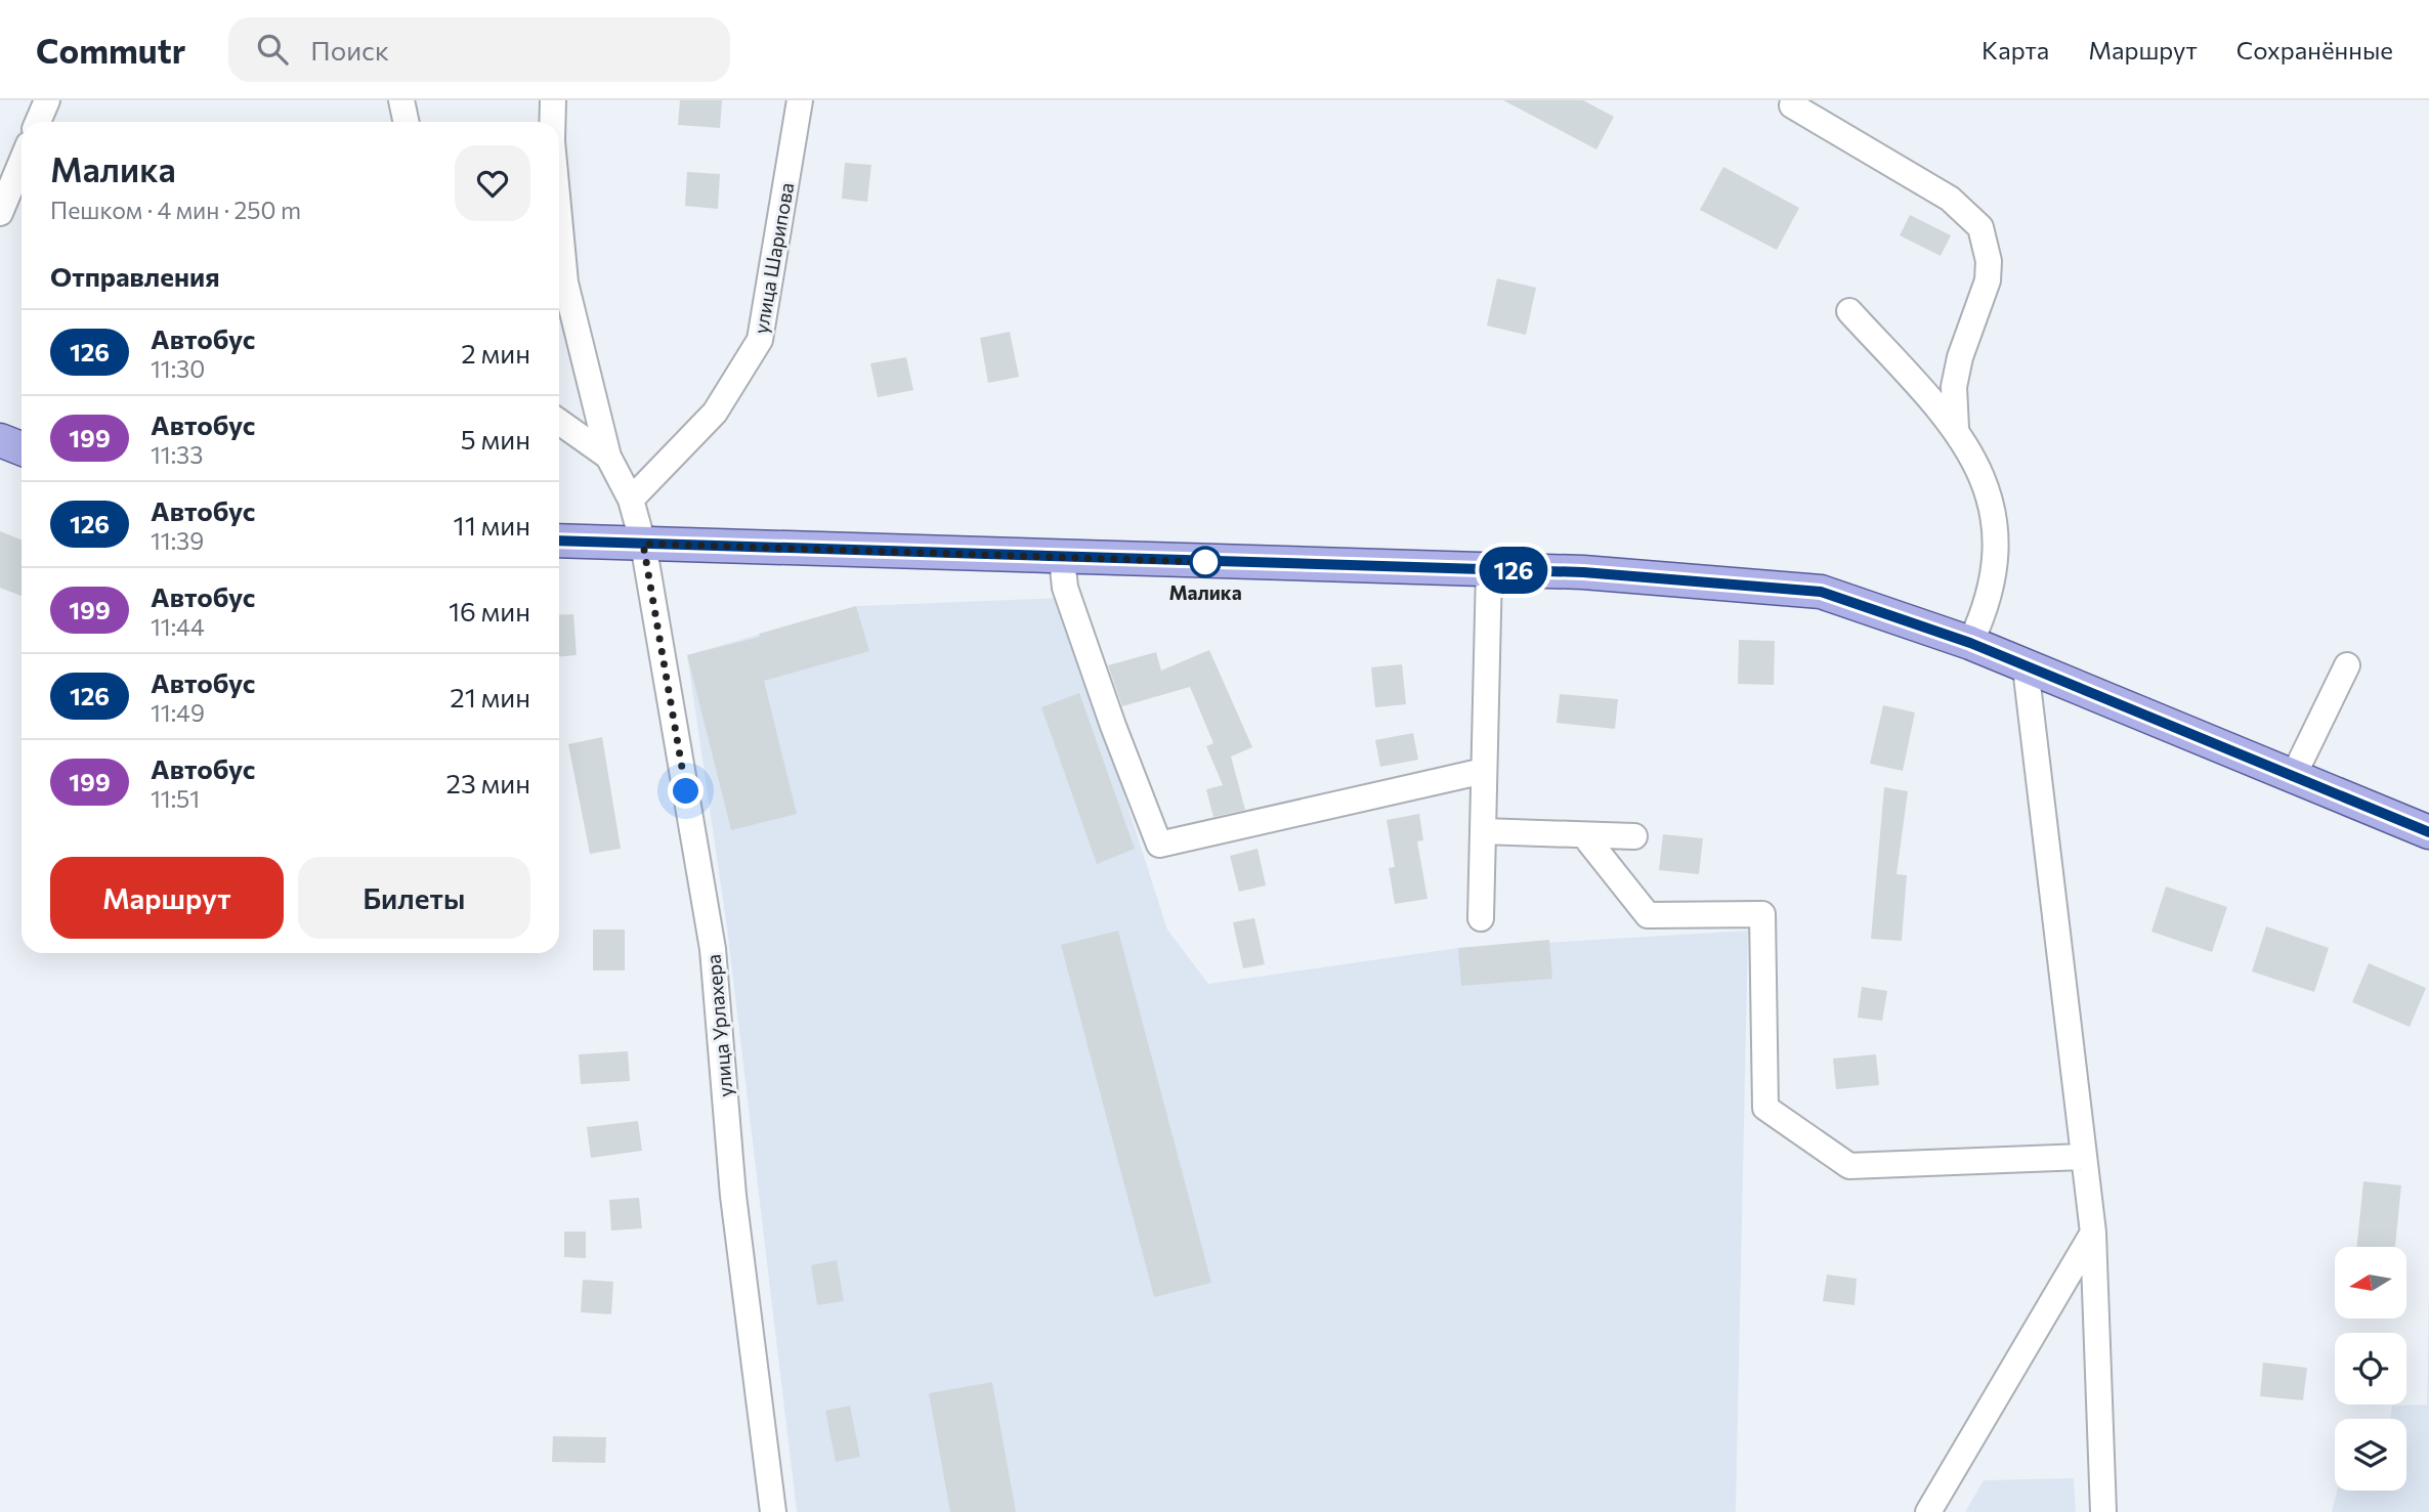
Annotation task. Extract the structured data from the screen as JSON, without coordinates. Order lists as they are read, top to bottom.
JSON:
{
  "streets": {
    "street": ["улица Шарипова", "улица Урлахера"]
  },
  "places": ["Малика"],
  "lines": ["bus line 126"],
  "north": "left",
  "page": {
    "header": "Commutr",
    "search": "Поиск",
    "nav": ["Карта", "Маршрут", "Сохранённые"],
    "on_map": "126",
    "heading": [
      ["Малика", "Пешком · 4 мин · 250 m"],
      "Отправления"
    ],
    "list": [
      {
        "mark": "126",
        "name": "Автобус",
        "note": "11:30",
        "value": "2 мин"
      },
      {
        "mark": "199",
        "name": "Автобус",
        "note": "11:33",
        "value": "5 мин"
      },
      {
        "mark": "126",
        "name": "Автобус",
        "note": "11:39",
        "value": "11 мин"
      },
      {
        "mark": "199",
        "name": "Автобус",
        "note": "11:44",
        "value": "16 мин"
      },
      {
        "mark": "126",
        "name": "Автобус",
        "note": "11:49",
        "value": "21 мин"
      },
      {
        "mark": "199",
        "name": "Автобус",
        "note": "11:51",
        "value": "23 мин"
      }
    ],
    "buttons": ["Маршрут", "Билеты"]
  }
}
